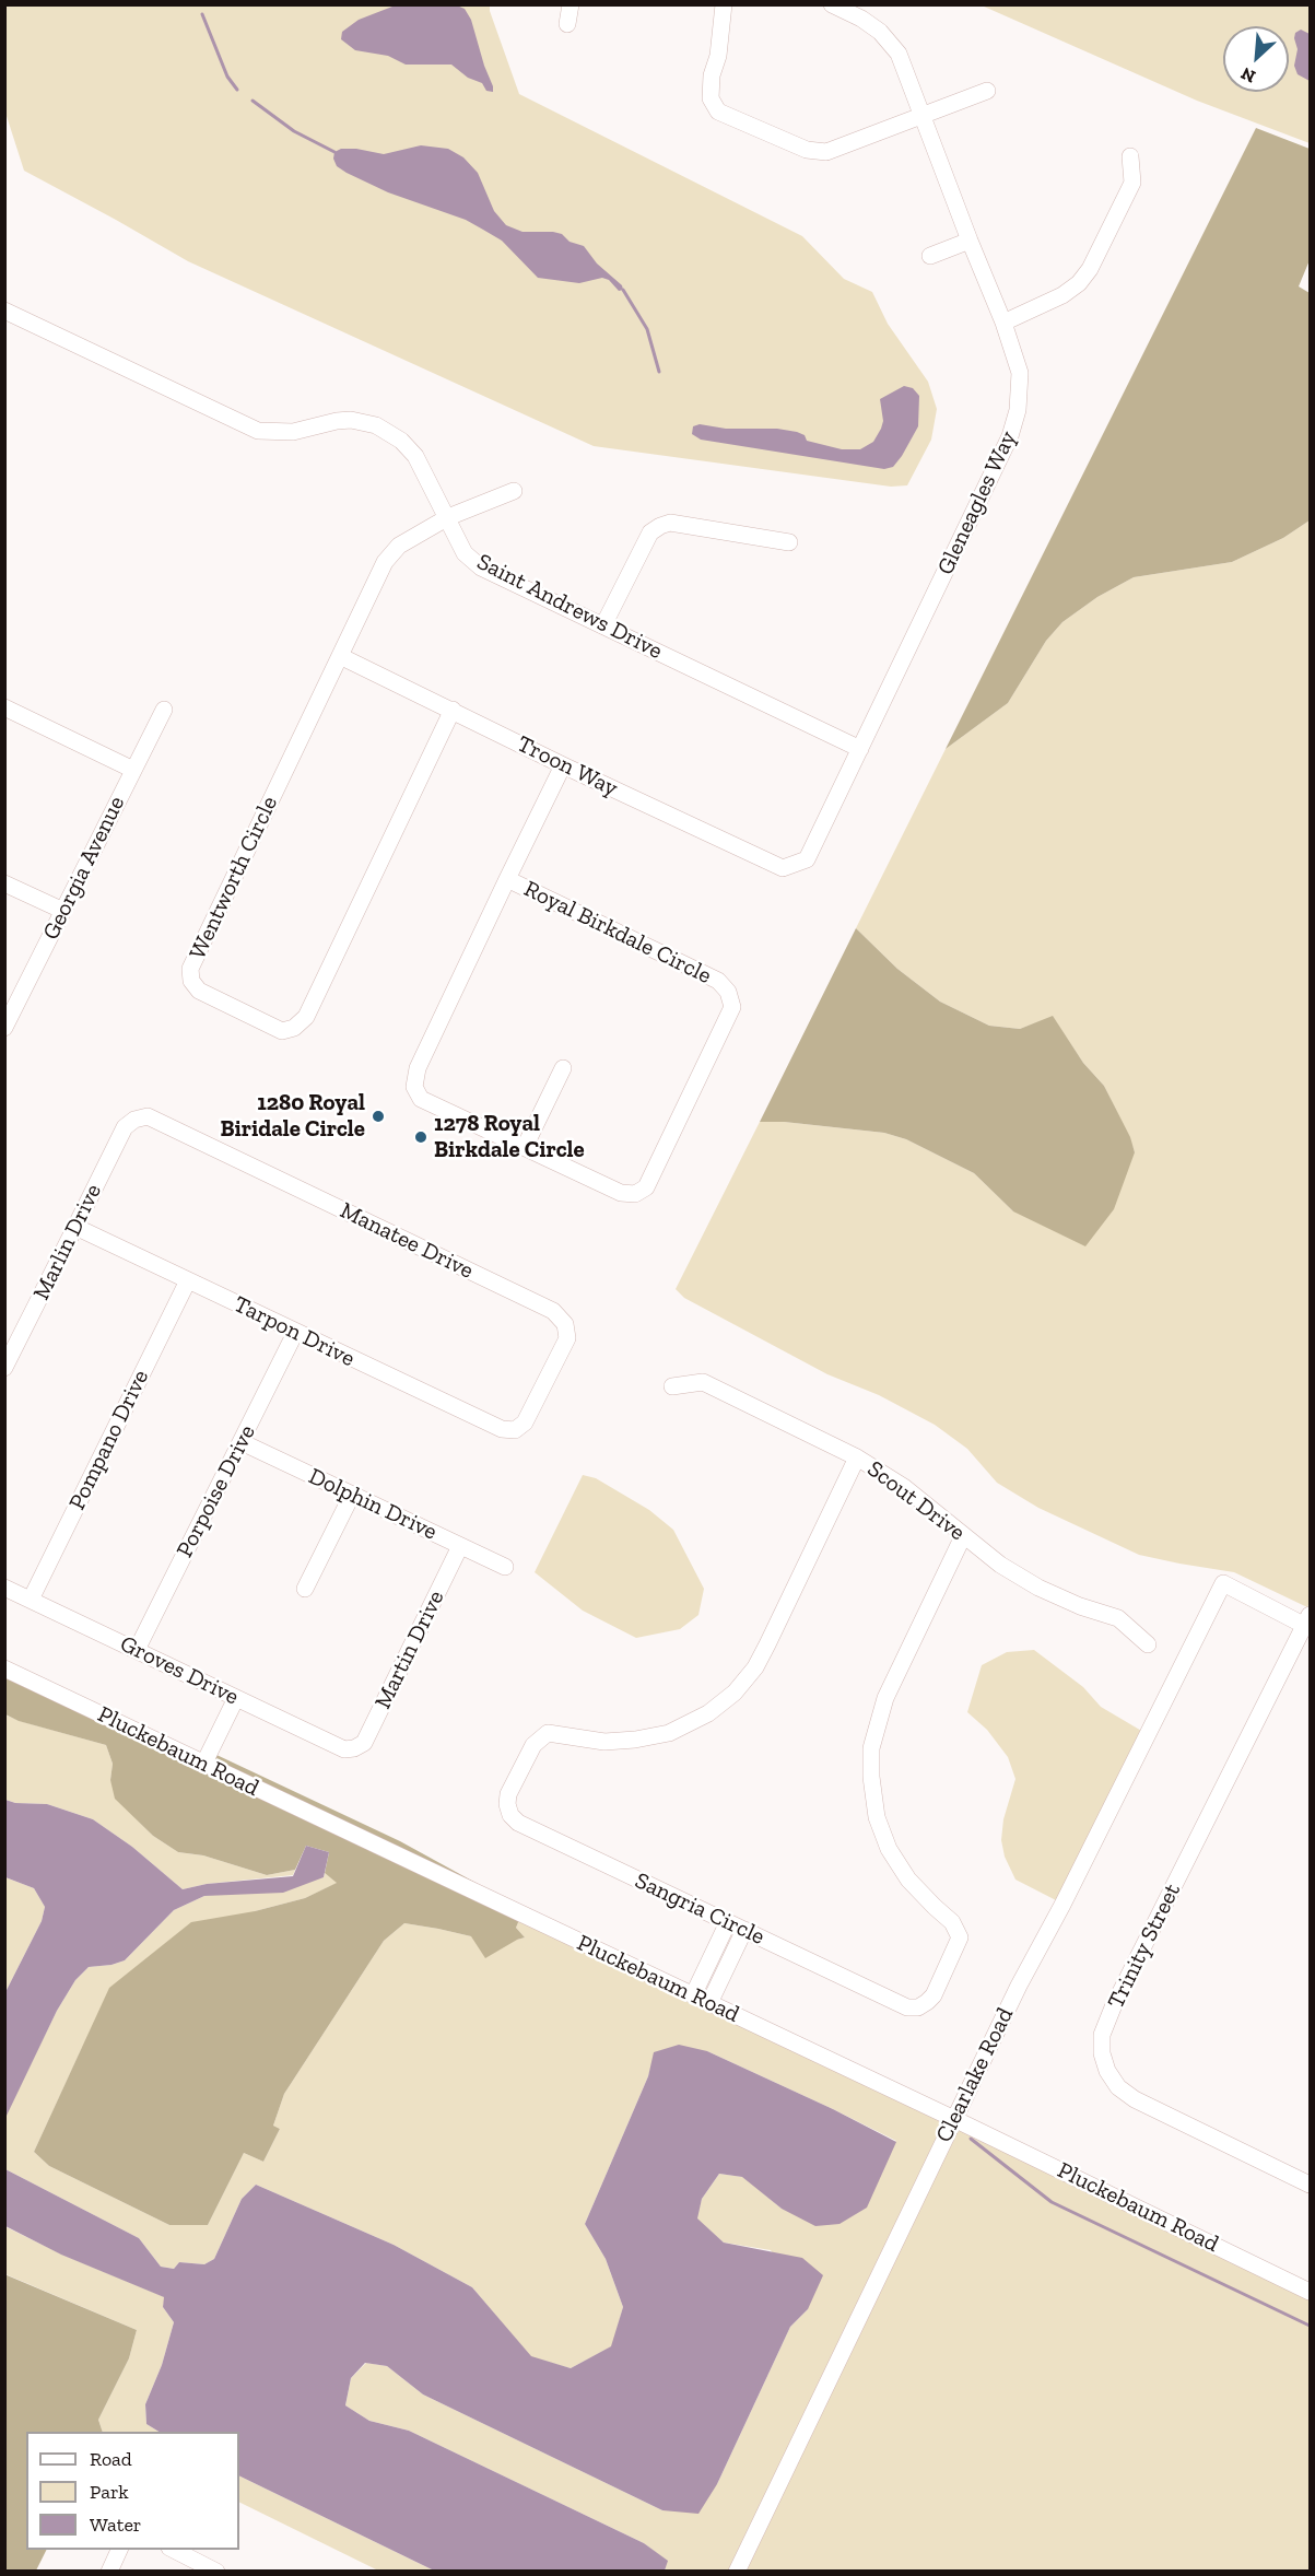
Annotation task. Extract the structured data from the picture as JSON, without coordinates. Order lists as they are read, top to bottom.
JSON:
{
  "streets": {
    "street": [
      "Gleneagles Way",
      "Saint Andrews Drive",
      "Troon Way",
      "Georgia Avenue",
      "Wentworth Circle",
      "Royal Birkdale Circle",
      "Manatee Drive",
      "Marlin Drive",
      "Tarpon Drive",
      "Pompano Drive",
      "Porpoise Drive",
      "Scout Drive",
      "Dolphin Drive",
      "Martin Drive",
      "Groves Drive",
      "Pluckebaum Road",
      "Sangria Circle",
      "Trinity Street",
      "Clearlake Road"
    ]
  },
  "crossings": [
    ["Gleneagles Way", "Saint Andrews Drive"],
    ["Gleneagles Way", "Troon Way"],
    ["Saint Andrews Drive", "Wentworth Circle"],
    ["Troon Way", "Wentworth Circle"],
    ["Troon Way", "Royal Birkdale Circle"],
    ["Manatee Drive", "Marlin Drive"],
    ["Manatee Drive", "Tarpon Drive"],
    ["Marlin Drive", "Tarpon Drive"],
    ["Tarpon Drive", "Pompano Drive"],
    ["Tarpon Drive", "Porpoise Drive"],
    ["Pompano Drive", "Groves Drive"],
    ["Porpoise Drive", "Dolphin Drive"],
    ["Porpoise Drive", "Groves Drive"],
    ["Scout Drive", "Sangria Circle"],
    ["Dolphin Drive", "Martin Drive"],
    ["Martin Drive", "Groves Drive"],
    ["Pluckebaum Road", "Clearlake Road"],
    ["Trinity Street", "Clearlake Road"]
  ],
  "places": ["1280 Royal Biridale Circle", "1278 Royal Birkdale Circle"],
  "legend": ["Road", "Park", "Water"],
  "north": "bottom left"
}
